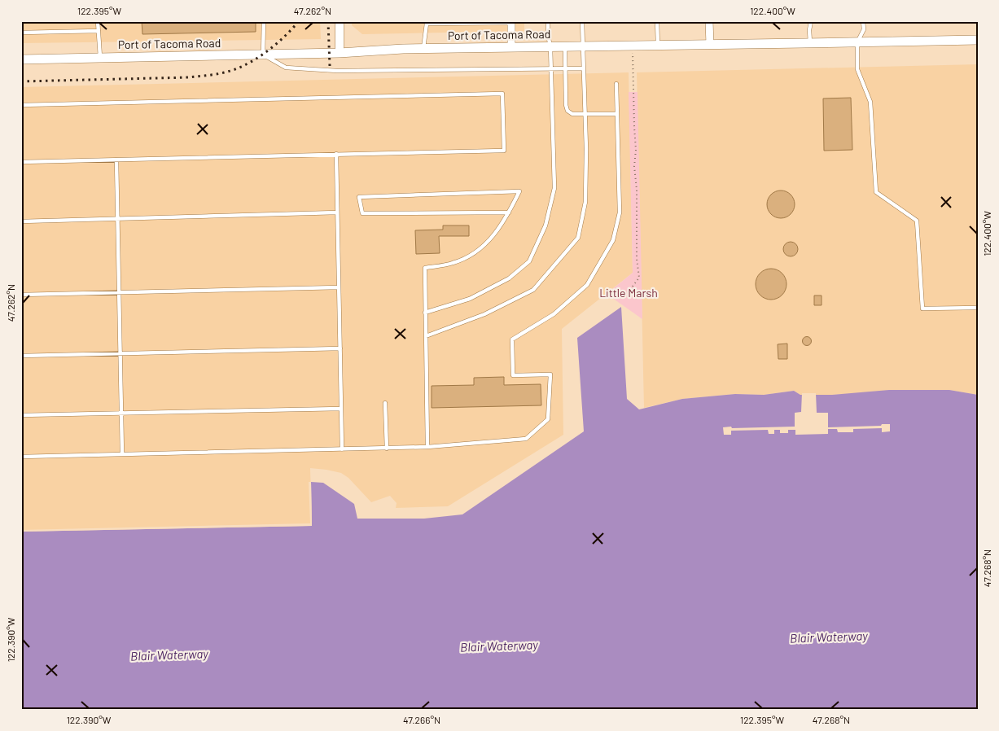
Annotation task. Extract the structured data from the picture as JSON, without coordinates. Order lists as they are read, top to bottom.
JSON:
{
  "streets": {
    "main road": ["Port of Tacoma Road"]
  },
  "water": ["Blair Waterway"],
  "parks": ["Little Marsh"],
  "coordinates": [
    "122.395°W",
    "47.262°N",
    "122.400°W",
    "47.268°N",
    "122.390°W",
    "47.266°N"
  ]
}
